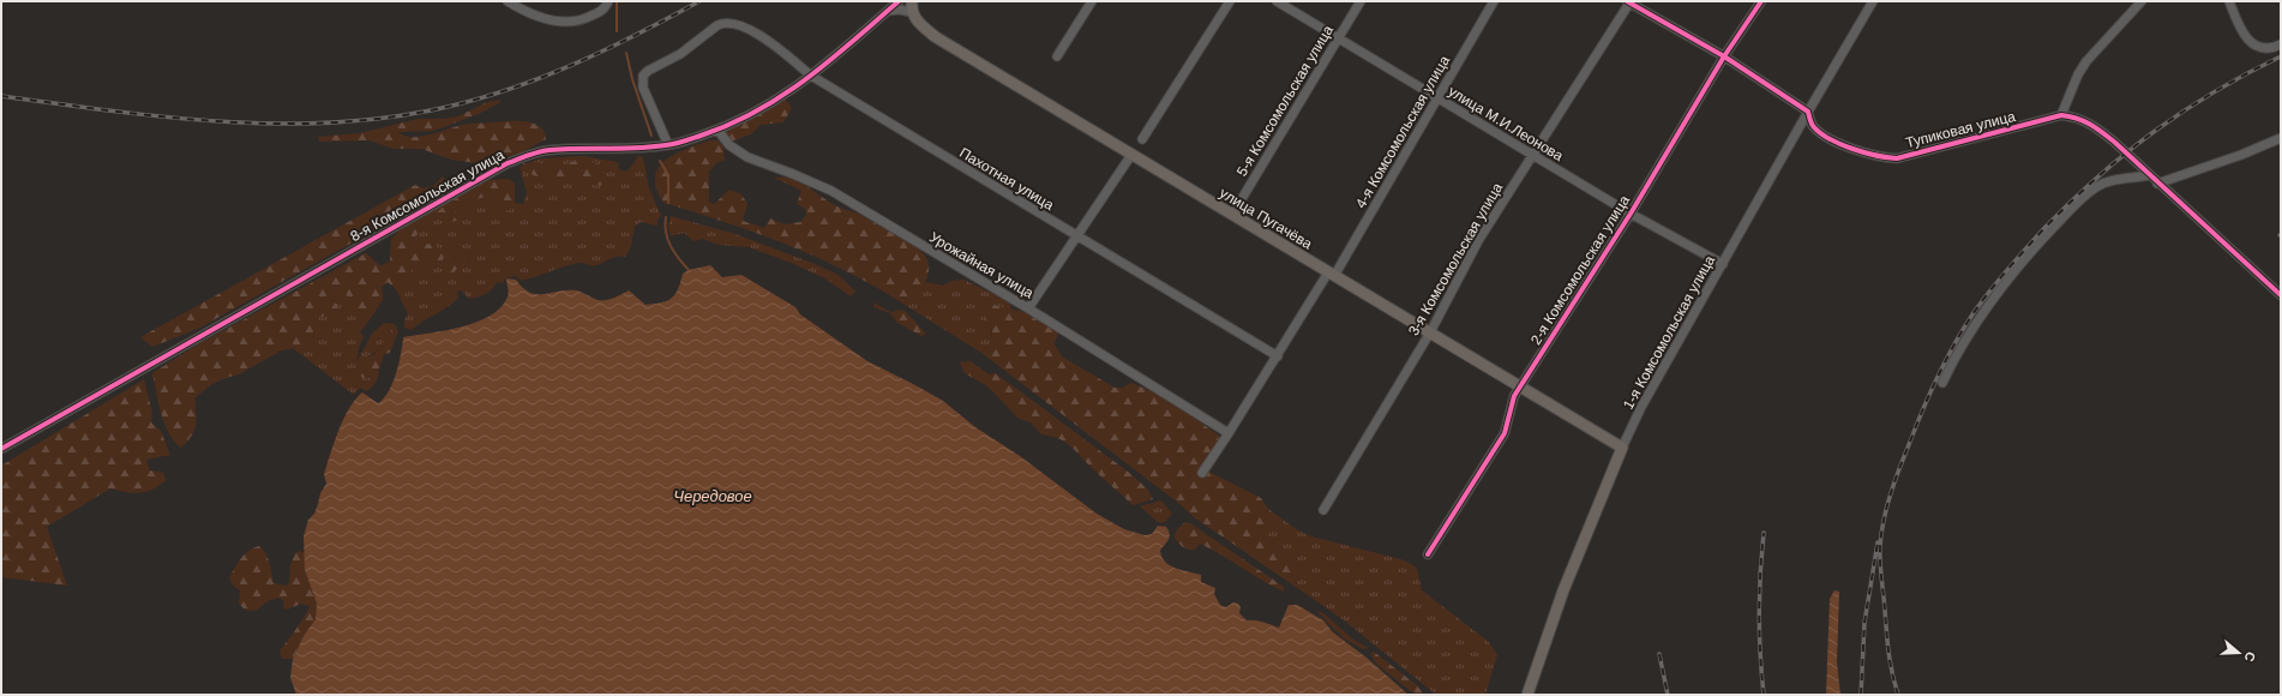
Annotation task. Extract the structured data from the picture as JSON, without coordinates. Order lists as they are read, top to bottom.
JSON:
{
  "streets": {
    "main road": ["улица Пугачёва", "1-я Комсомольская улица"],
    "street": [
      "5-я Комсомольская улица",
      "улица М.И.Леонова",
      "Тупиковая улица",
      "4-я Комсомольская улица",
      "Пахотная улица",
      "8-я Комсомольская улица",
      "3-я Комсомольская улица",
      "Урожайная улица",
      "2-я Комсомольская улица"
    ]
  },
  "crossings": [
    ["5-я Комсомольская улица", "улица М.И.Леонова"],
    ["5-я Комсомольская улица", "улица Пугачёва"],
    ["улица М.И.Леонова", "4-я Комсомольская улица"],
    ["улица М.И.Леонова", "3-я Комсомольская улица"],
    ["улица М.И.Леонова", "2-я Комсомольская улица"],
    ["улица М.И.Леонова", "1-я Комсомольская улица"],
    ["Тупиковая улица", "3-я Комсомольская улица"],
    ["Тупиковая улица", "2-я Комсомольская улица"],
    ["Тупиковая улица", "1-я Комсомольская улица"],
    ["4-я Комсомольская улица", "Пахотная улица"],
    ["4-я Комсомольская улица", "улица Пугачёва"],
    ["4-я Комсомольская улица", "Урожайная улица"],
    ["Пахотная улица", "8-я Комсомольская улица"],
    ["8-я Комсомольская улица", "Урожайная улица"],
    ["улица Пугачёва", "3-я Комсомольская улица"],
    ["улица Пугачёва", "2-я Комсомольская улица"],
    ["улица Пугачёва", "1-я Комсомольская улица"]
  ],
  "water": ["Чередовое"],
  "north": "right"
}
